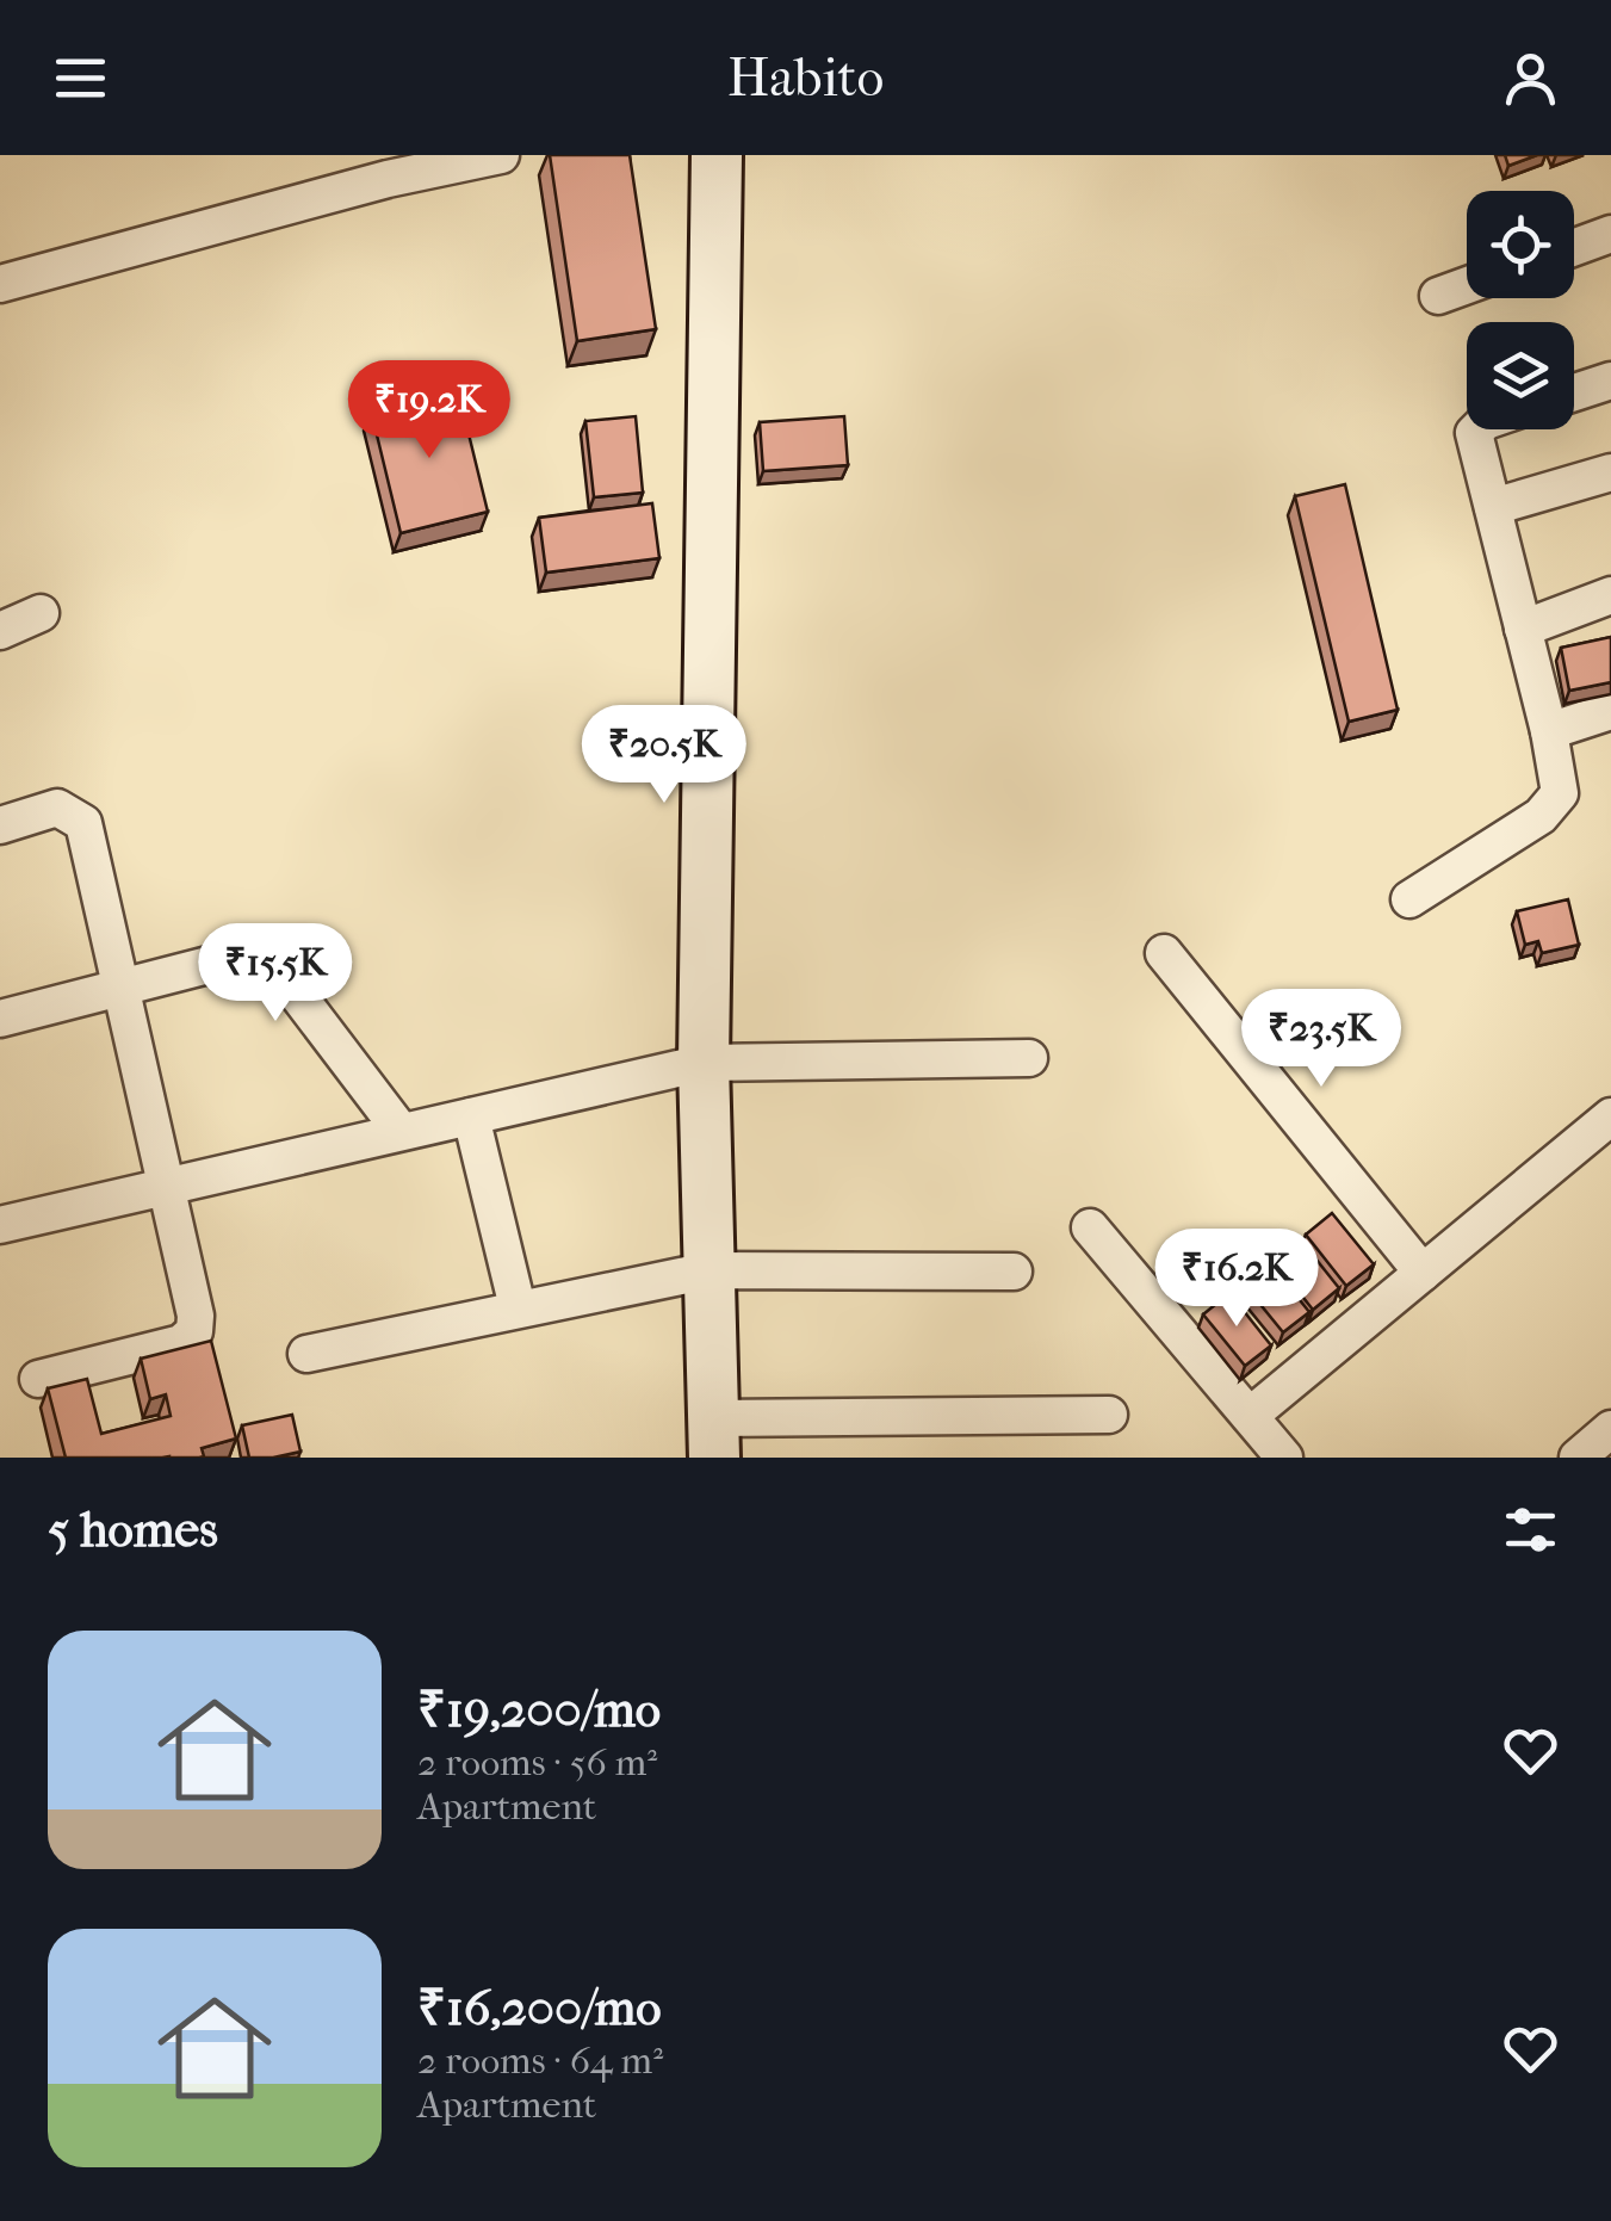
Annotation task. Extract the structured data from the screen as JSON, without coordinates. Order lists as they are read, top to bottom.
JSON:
{
  "page": {
    "header": "Habito",
    "price": [
      "₹19.2K",
      "₹20.5K",
      "₹15.5K",
      "₹23.5K",
      "₹16.2K"
    ],
    "heading": "5 homes",
    "list": [
      {
        "name": "₹19,200/mo",
        "note": "2 rooms · 56 m² · Apartment"
      },
      {
        "name": "₹16,200/mo",
        "note": "2 rooms · 64 m² · Apartment"
      }
    ]
  }
}
